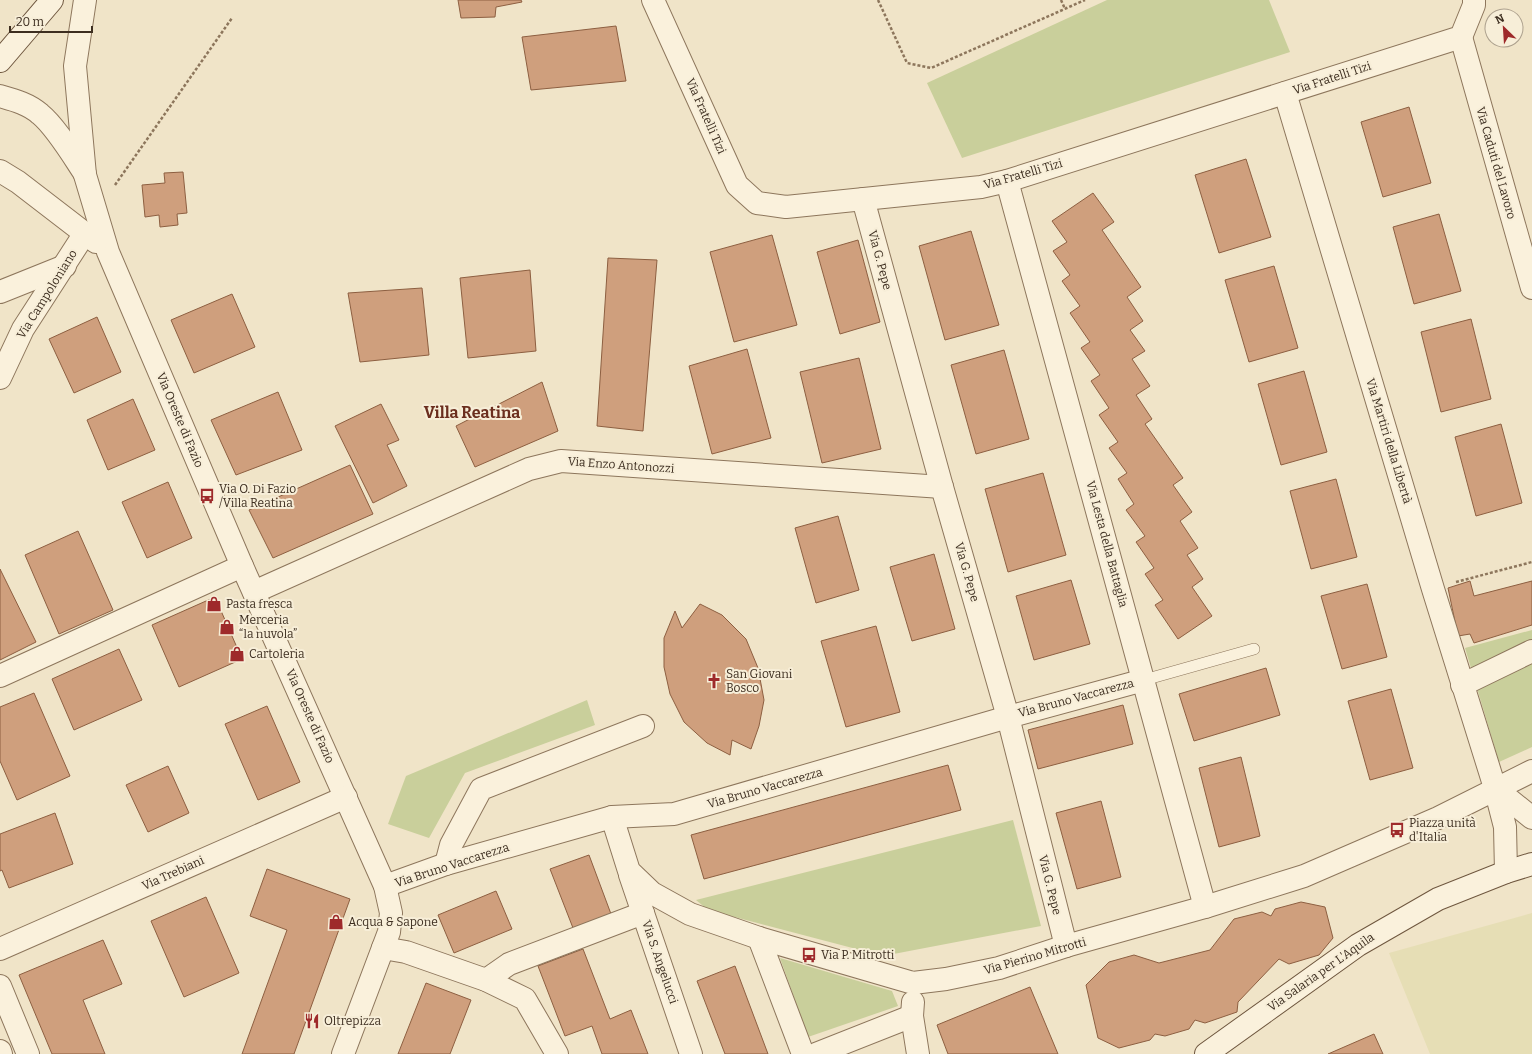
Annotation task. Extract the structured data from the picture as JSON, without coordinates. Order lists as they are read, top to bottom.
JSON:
{
  "streets": {
    "street": [
      "Via Fratelli Tizi",
      "Via Caduti del Lavoro",
      "Via G. Pepe",
      "Via Campoloniano",
      "Via Oreste di Fazio",
      "Via Martiri della Libertà",
      "Via Enzo Antonozzi",
      "Via Lesta della Battaglia",
      "Via Bruno Vaccarezza",
      "Via Trebiani",
      "Via Pierino Mitrotti",
      "Via S. Angelucci",
      "Via Salaria per L'Aquila"
    ]
  },
  "crossings": [
    ["Via Fratelli Tizi", "Via Caduti del Lavoro"],
    ["Via Fratelli Tizi", "Via G. Pepe"],
    ["Via Fratelli Tizi", "Via Martiri della Libertà"],
    ["Via Fratelli Tizi", "Via Lesta della Battaglia"],
    ["Via G. Pepe", "Via Enzo Antonozzi"],
    ["Via G. Pepe", "Via Bruno Vaccarezza"],
    ["Via G. Pepe", "Via Pierino Mitrotti"],
    ["Via Oreste di Fazio", "Via Enzo Antonozzi"],
    ["Via Oreste di Fazio", "Via Bruno Vaccarezza"],
    ["Via Oreste di Fazio", "Via Trebiani"],
    ["Via Martiri della Libertà", "Via Pierino Mitrotti"],
    ["Via Lesta della Battaglia", "Via Bruno Vaccarezza"],
    ["Via Lesta della Battaglia", "Via Pierino Mitrotti"],
    ["Via Bruno Vaccarezza", "Via Pierino Mitrotti"],
    ["Via Pierino Mitrotti", "Via S. Angelucci"]
  ],
  "districts": ["Villa Reatina"],
  "places": {
    "bus stop": ["Via O. Di Fazio /Villa Reatina", "Piazza unità d'Italia", "Via P. Mitrotti"],
    "shop": [
      "Pasta fresca",
      "Merceria “la nuvola”",
      "Cartoleria",
      "Acqua & Sapone"
    ],
    "church": ["San Giovani Bosco"],
    "restaurant": ["Oltrepizza"]
  },
  "scale_bar": "20 m",
  "north": "top left"
}
